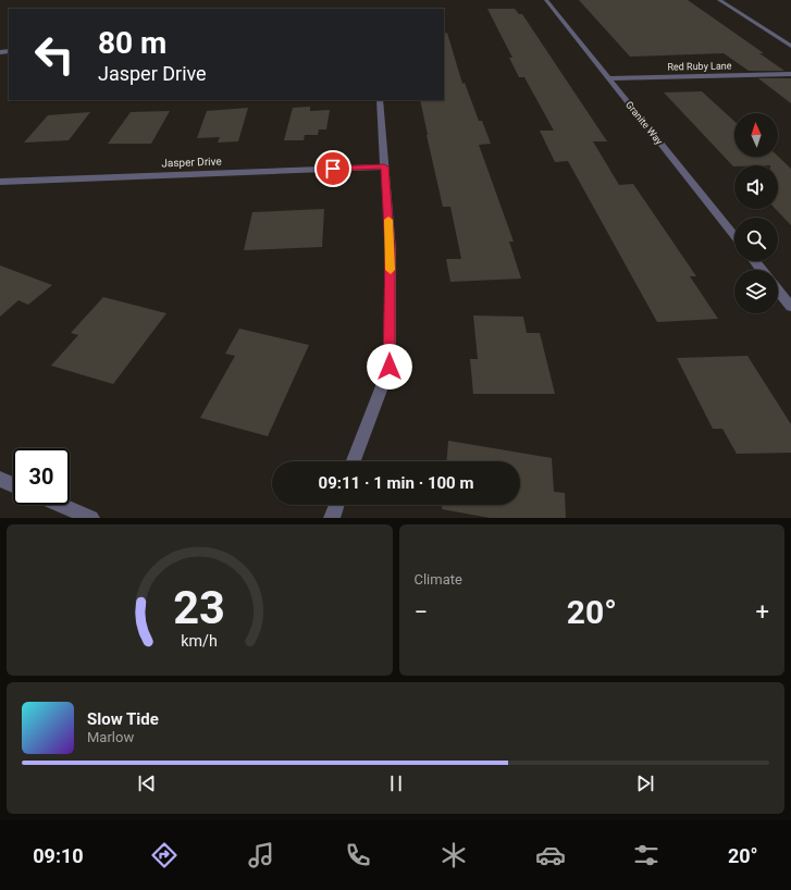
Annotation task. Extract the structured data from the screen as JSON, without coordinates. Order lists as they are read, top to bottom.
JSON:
{
  "streets": {
    "street": ["Red Ruby Lane", "Granite Way", "Jasper Drive"]
  },
  "crossings": [
    ["Red Ruby Lane", "Granite Way"]
  ],
  "north": "top",
  "page": {
    "turn": ["80 m", "Jasper Drive"],
    "limit": "30",
    "trip": "09:11 · 1 min · 100 m",
    "tile": "Climate",
    "heat": ["−", "20°", "+"],
    "song": ["Slow Tide", "Marlow"],
    "tabs": ["09:10", "20°"],
    "gauge": ["23", "km/h"]
  }
}
